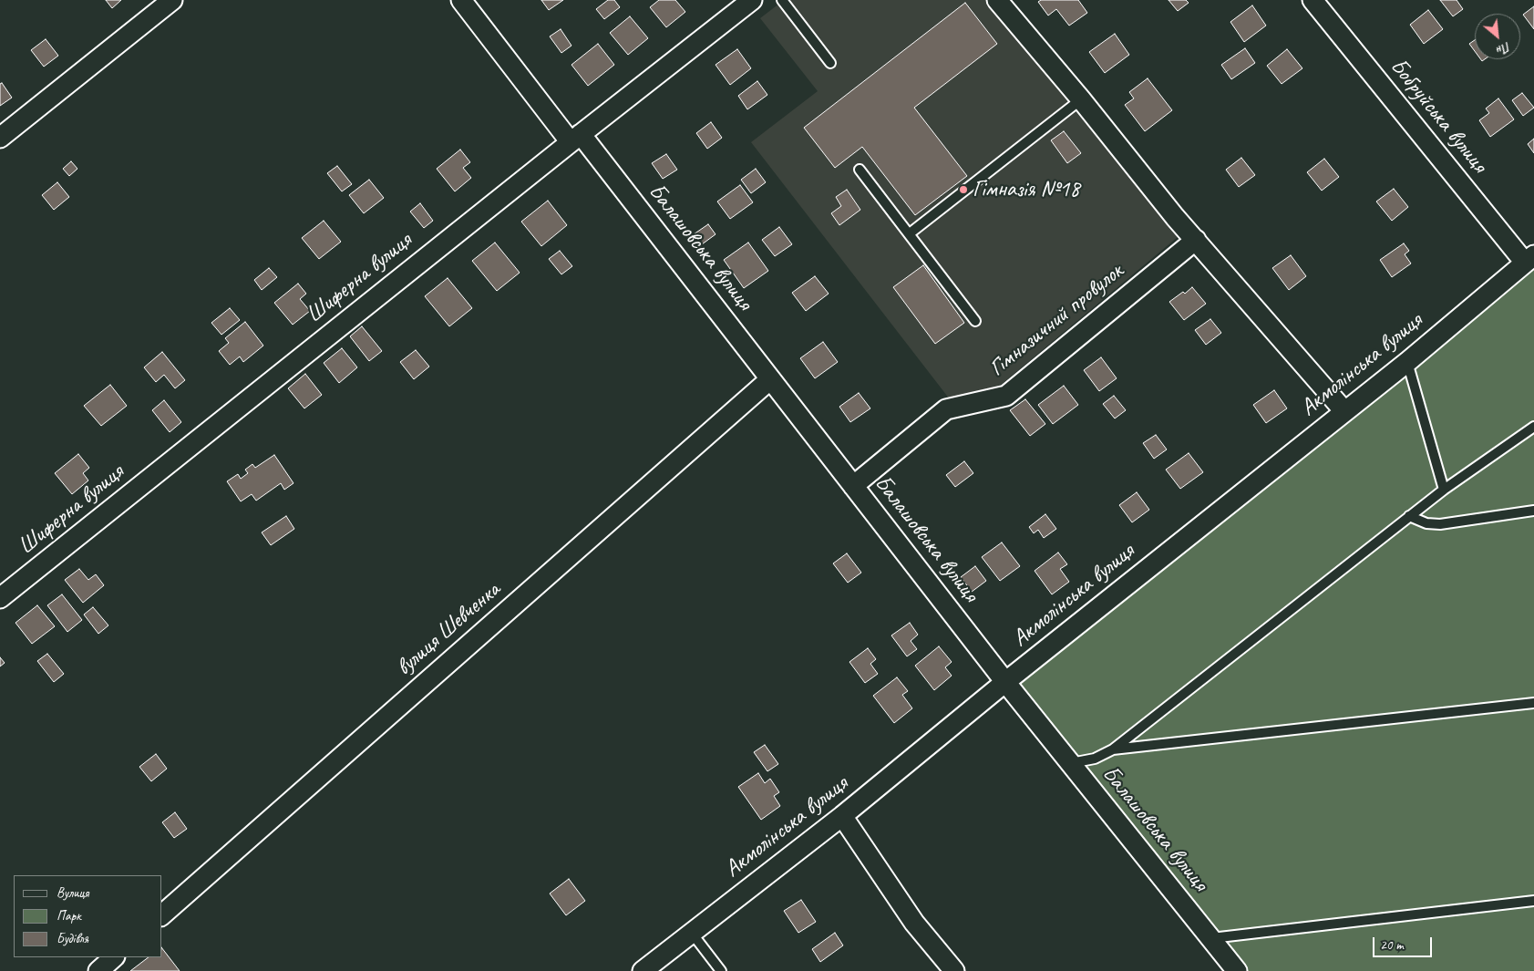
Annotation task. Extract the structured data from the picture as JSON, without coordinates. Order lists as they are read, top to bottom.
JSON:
{
  "streets": {
    "street": [
      "Бобруйська вулиця",
      "Балашовська вулиця",
      "Шиферна вулиця",
      "Гімназичний провулок",
      "Акмолінська вулиця",
      "вулиця Шевченка"
    ]
  },
  "crossings": [
    ["Бобруйська вулиця", "Акмолінська вулиця"],
    ["Балашовська вулиця", "Шиферна вулиця"],
    ["Балашовська вулиця", "Гімназичний провулок"],
    ["Балашовська вулиця", "Акмолінська вулиця"],
    ["Балашовська вулиця", "вулиця Шевченка"]
  ],
  "places": ["Гімназія №18"],
  "legend": ["Вулиця", "Парк", "Будівля"],
  "scale_bar": "20 m",
  "north": "bottom right"
}
